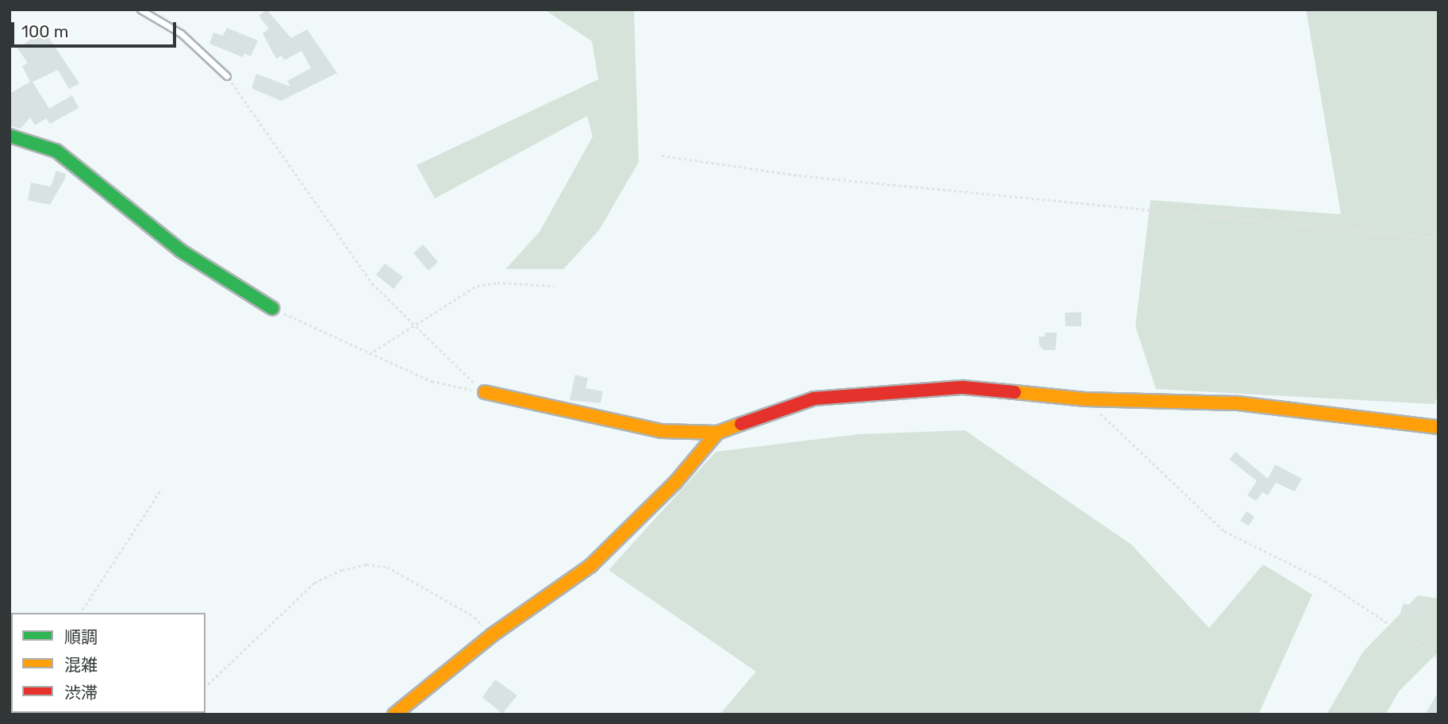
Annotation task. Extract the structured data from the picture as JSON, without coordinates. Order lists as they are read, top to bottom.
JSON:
{
  "legend": ["順調", "混雑", "渋滞"],
  "scale_bar": "100 m"
}
